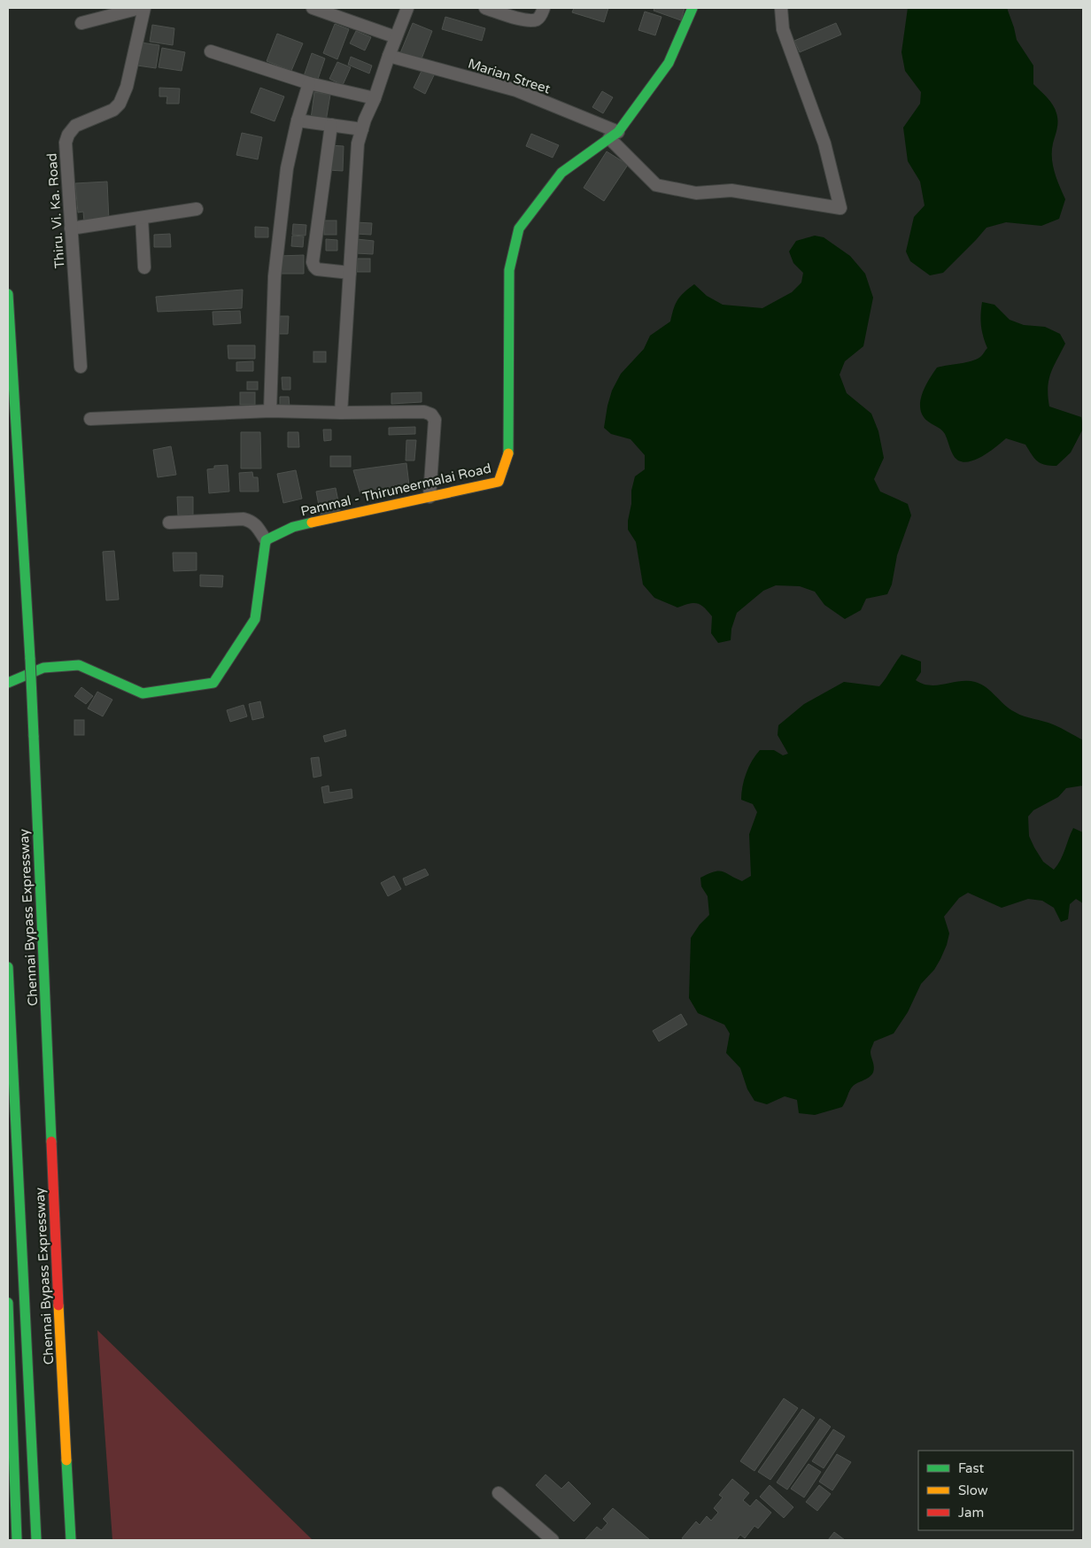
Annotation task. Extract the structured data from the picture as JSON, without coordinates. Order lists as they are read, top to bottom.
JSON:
{
  "streets": {
    "main road": ["Pammal - Thiruneermalai Road", "Chennai Bypass Expressway"],
    "street": ["Marian Street", "Thiru. Vi. Ka. Road"]
  },
  "crossings": [
    ["Marian Street", "Pammal - Thiruneermalai Road"]
  ],
  "legend": ["Fast", "Slow", "Jam"]
}
